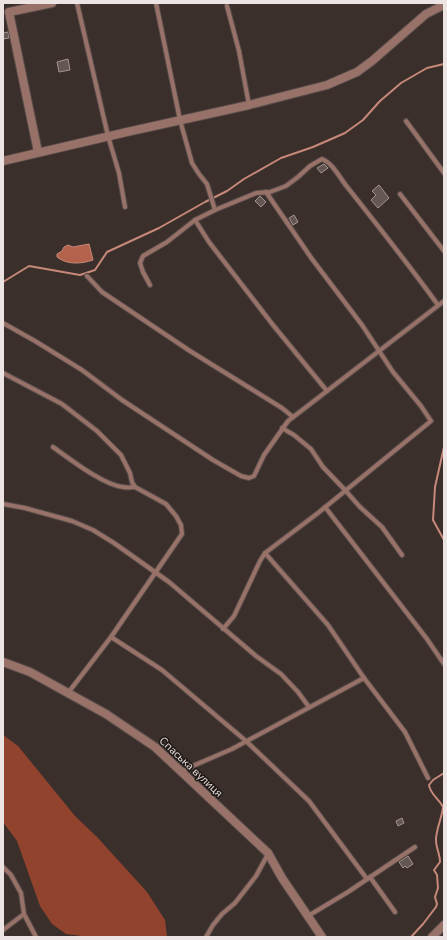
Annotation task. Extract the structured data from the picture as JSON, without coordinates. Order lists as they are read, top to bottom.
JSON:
{
  "streets": {
    "street": ["Спаська вулиця"]
  }
}
